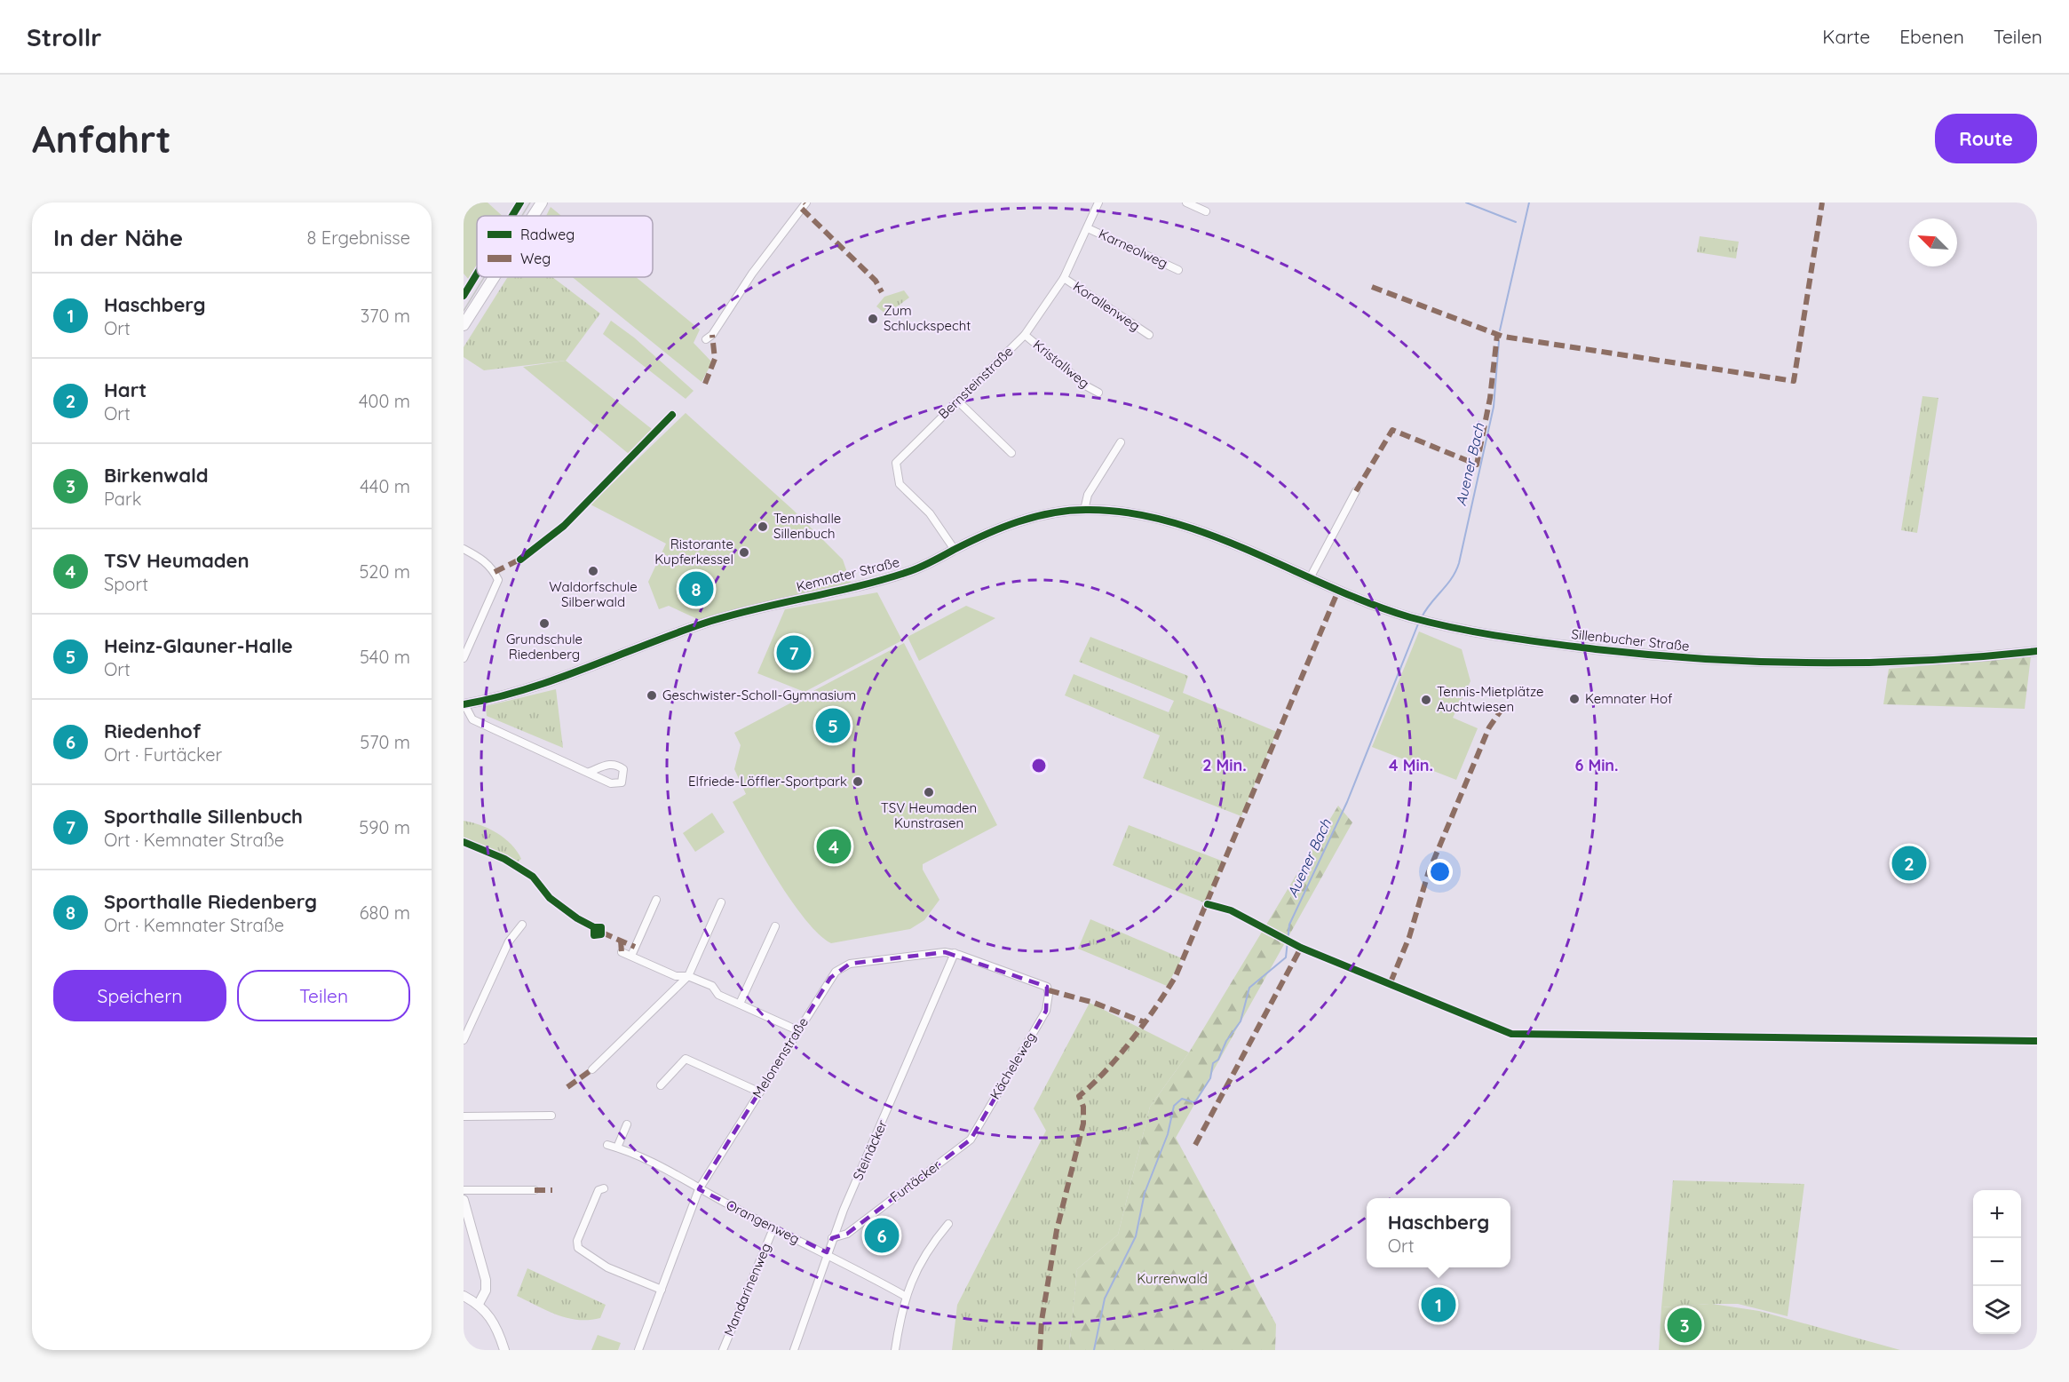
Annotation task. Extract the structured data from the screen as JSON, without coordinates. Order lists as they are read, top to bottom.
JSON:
{
  "streets": {
    "street": [
      "Karneolweg",
      "Korallenweg",
      "Kristallweg",
      "Bernsteinstraße",
      "Kemnater Straße",
      "Sillenbucher Straße",
      "Melonenstraße",
      "Kächeleweg",
      "Steinäcker",
      "Furtäcker",
      "Orangenweg",
      "Mandarinenweg"
    ]
  },
  "crossings": [
    ["Karneolweg", "Bernsteinstraße"],
    ["Korallenweg", "Bernsteinstraße"],
    ["Kristallweg", "Bernsteinstraße"],
    ["Bernsteinstraße", "Kemnater Straße"],
    ["Kemnater Straße", "Sillenbucher Straße"],
    ["Melonenstraße", "Kächeleweg"],
    ["Melonenstraße", "Steinäcker"],
    ["Melonenstraße", "Orangenweg"],
    ["Kächeleweg", "Furtäcker"],
    ["Steinäcker", "Furtäcker"],
    ["Steinäcker", "Orangenweg"],
    ["Orangenweg", "Mandarinenweg"]
  ],
  "water": ["Auener Bach"],
  "parks": ["Kurrenwald"],
  "places": [
    "Zum Schluckspecht",
    "Tennishalle Sillenbuch",
    "Ristorante Kupferkessel",
    "Waldorfschule Silberwald",
    "Grundschule Riedenberg",
    "Geschwister-Scholl-Gymnasium",
    "Kemnater Hof",
    "Tennis-Mietplätze Auchtwiesen",
    "Elfriede-Löffler-Sportpark",
    "TSV Heumaden Kunstrasen"
  ],
  "legend": ["Radweg", "Weg"],
  "north": "top left",
  "page": {
    "header": "Strollr",
    "nav": ["Karte", "Ebenen", "Teilen"],
    "buttons": [
      "Route",
      ["Speichern", "Teilen"]
    ],
    "title": "Anfahrt",
    "heading": ["In der Nähe", "8 Ergebnisse"],
    "list": [
      {
        "mark": "1",
        "name": "Haschberg",
        "note": "Ort",
        "value": "370 m"
      },
      {
        "mark": "2",
        "name": "Hart",
        "note": "Ort",
        "value": "400 m"
      },
      {
        "mark": "3",
        "name": "Birkenwald",
        "note": "Park",
        "value": "440 m"
      },
      {
        "mark": "4",
        "name": "TSV Heumaden",
        "note": "Sport",
        "value": "520 m"
      },
      {
        "mark": "5",
        "name": "Heinz-Glauner-Halle",
        "note": "Ort",
        "value": "540 m"
      },
      {
        "mark": "6",
        "name": "Riedenhof",
        "note": "Ort · Furtäcker",
        "value": "570 m"
      },
      {
        "mark": "7",
        "name": "Sporthalle Sillenbuch",
        "note": "Ort · Kemnater Straße",
        "value": "590 m"
      },
      {
        "mark": "8",
        "name": "Sporthalle Riedenberg",
        "note": "Ort · Kemnater Straße",
        "value": "680 m"
      }
    ],
    "pins": [
      "8",
      "7",
      "5",
      "4",
      "2",
      "6",
      "1",
      "3"
    ],
    "map_buttons": ["+", "−"],
    "popup": ["Haschberg", "Ort"]
  },
  "rings": ["2 Min.", "4 Min.", "6 Min."]
}
